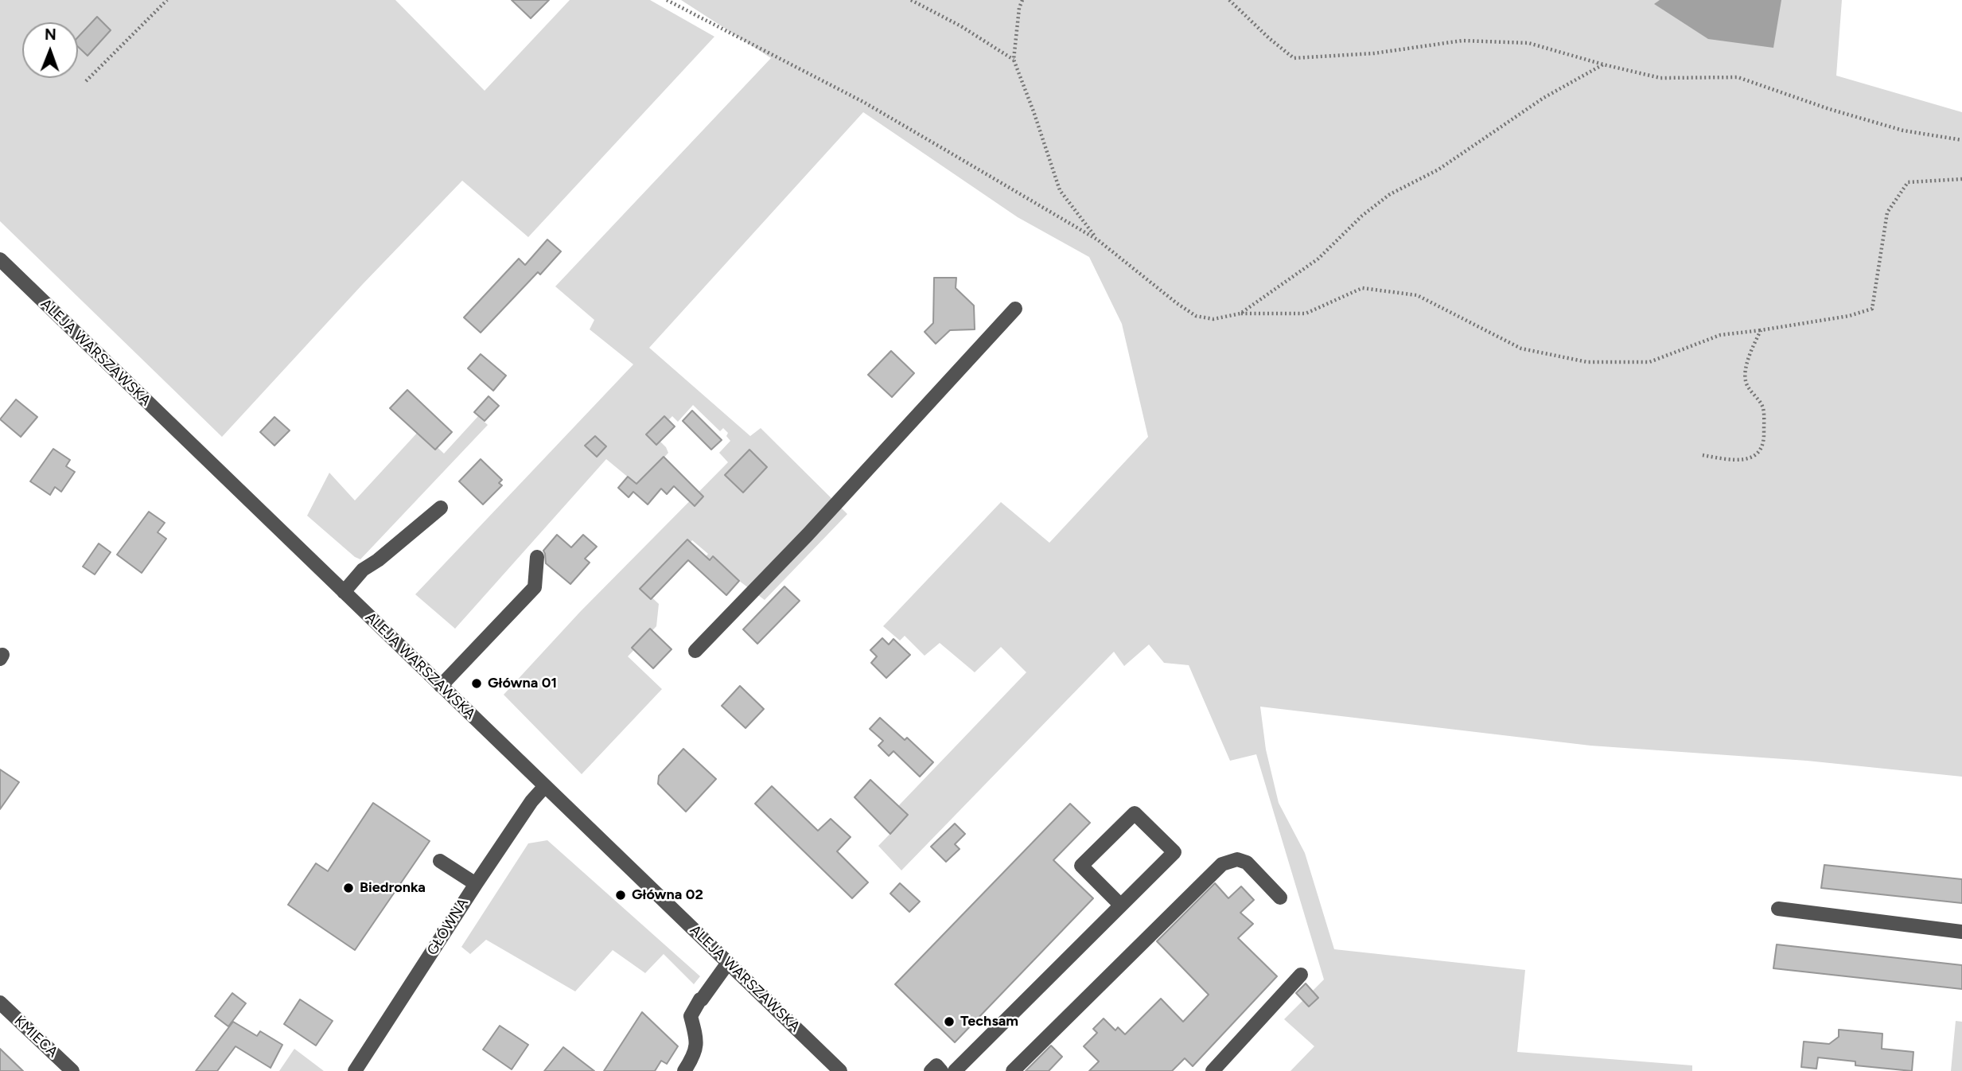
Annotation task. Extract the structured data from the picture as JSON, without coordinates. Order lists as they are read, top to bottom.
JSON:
{
  "streets": {
    "street": ["ALEJA WARSZAWSKA", "GŁÓWNA", "KMIECA"]
  },
  "crossings": [
    ["ALEJA WARSZAWSKA", "GŁÓWNA"]
  ],
  "places": [
    "Główna 01",
    "Biedronka",
    "Główna 02",
    "Techsam"
  ],
  "north": "top"
}
